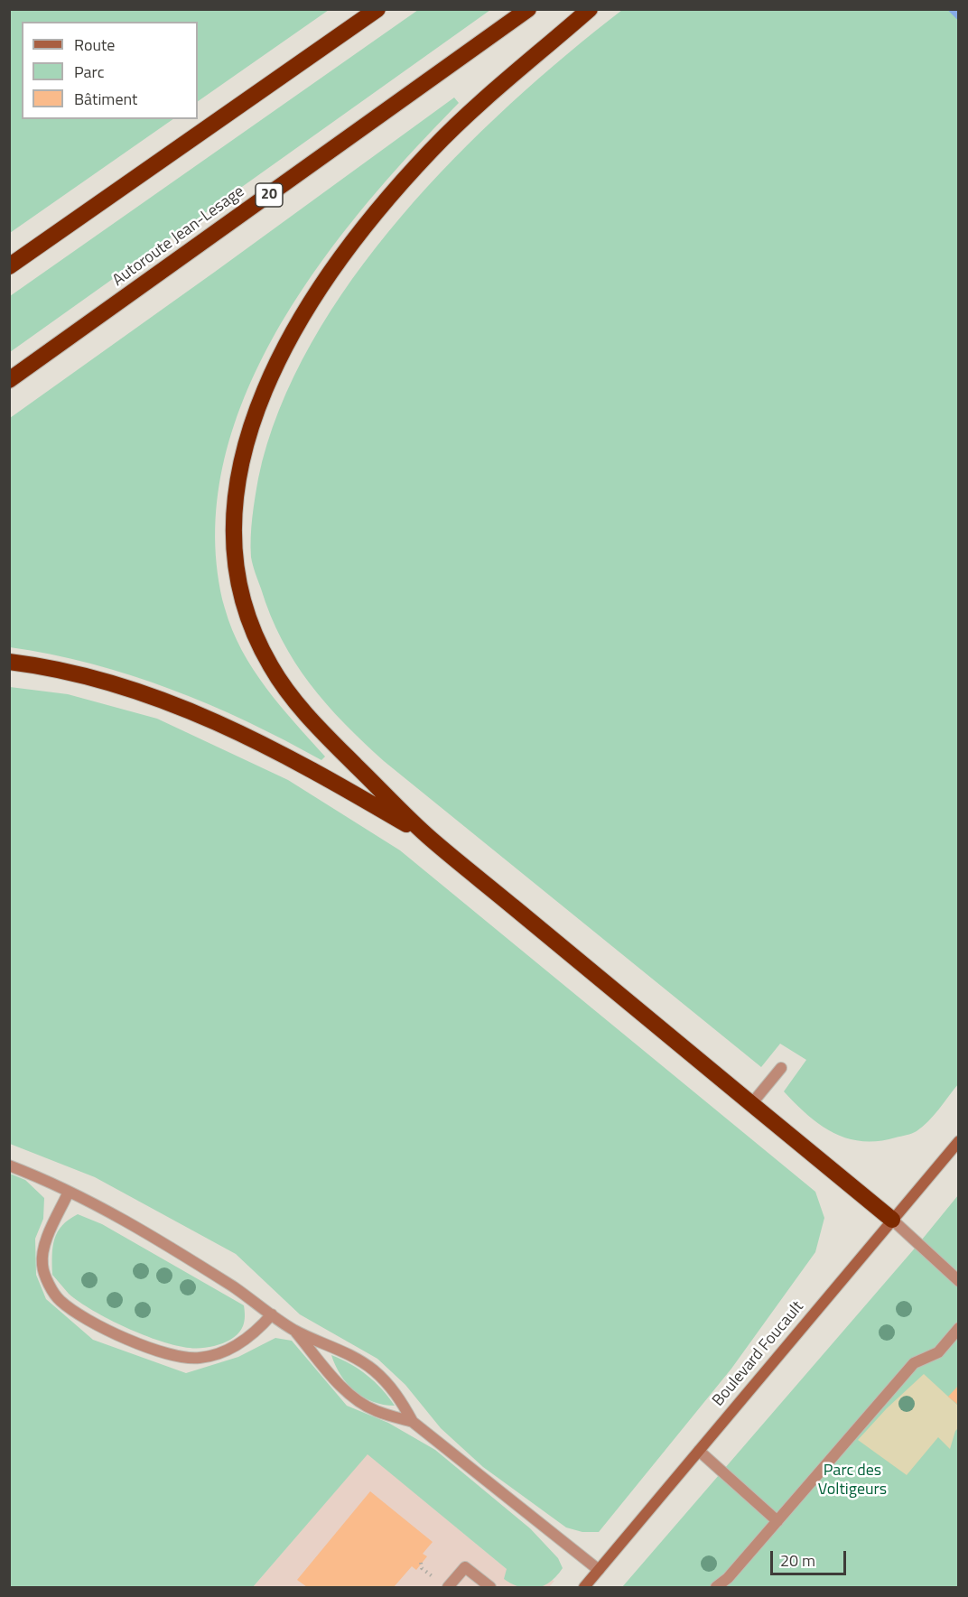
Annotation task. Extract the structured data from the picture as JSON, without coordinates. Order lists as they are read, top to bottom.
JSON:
{
  "streets": {
    "highway": ["20", "Autoroute Jean-Lesage"],
    "street": ["Boulevard Foucault"]
  },
  "parks": ["Parc des Voltigeurs"],
  "legend": ["Route", "Parc", "Bâtiment"],
  "scale_bar": "20 m"
}
